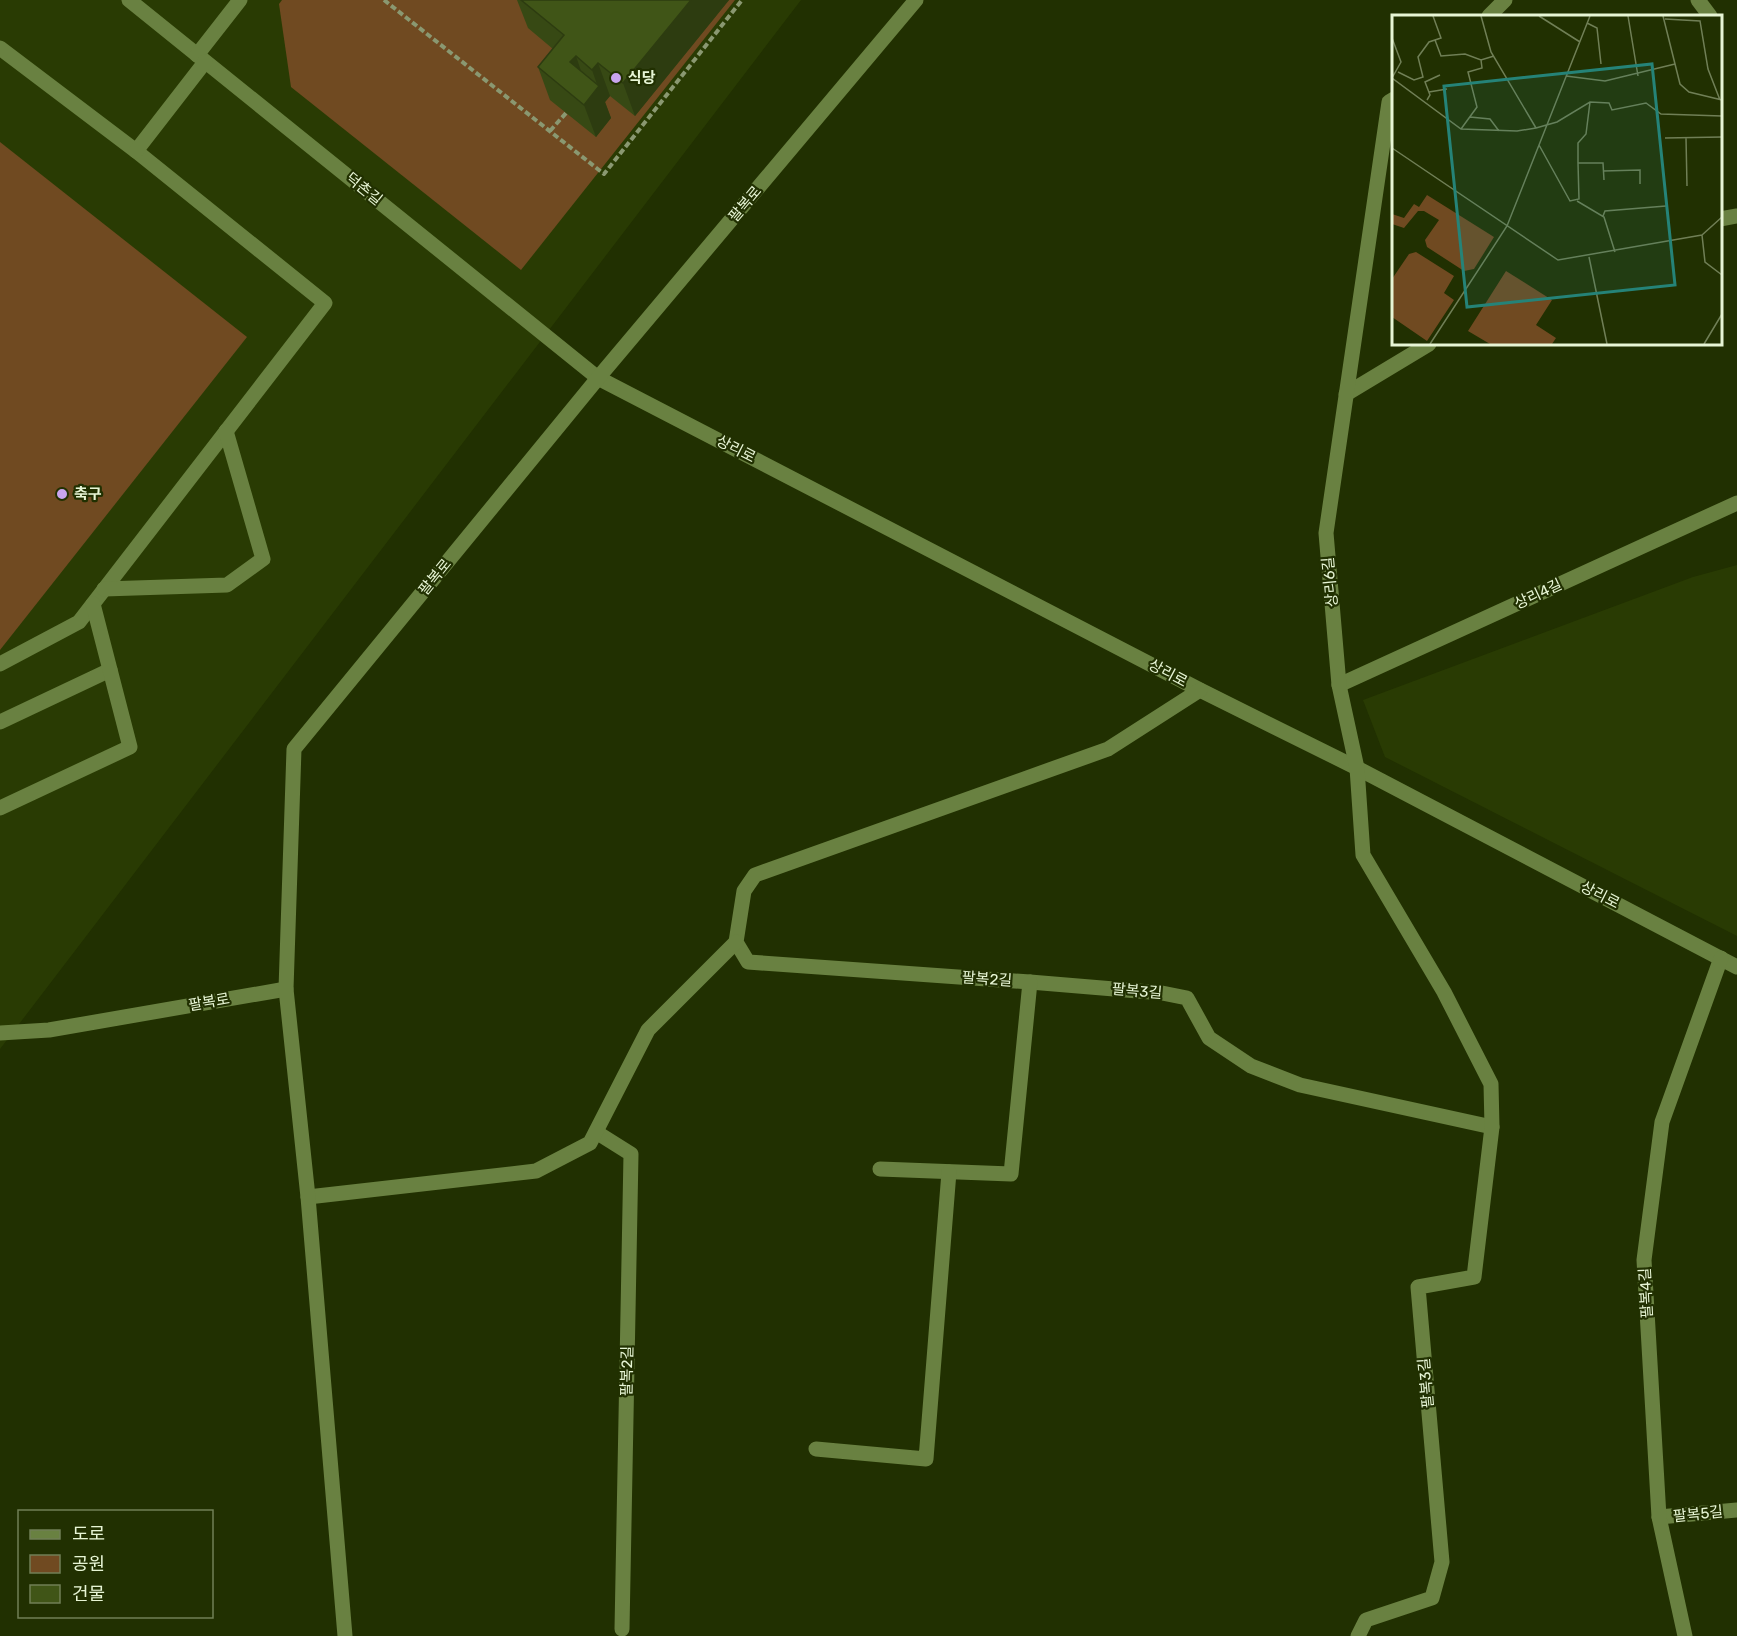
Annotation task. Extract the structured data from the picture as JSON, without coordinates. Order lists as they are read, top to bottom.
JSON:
{
  "streets": {
    "street": [
      "덕촌길",
      "팔복로",
      "상리로",
      "상리6길",
      "상리4길",
      "팔복2길",
      "팔복3길",
      "팔복4길",
      "팔복5길"
    ]
  },
  "crossings": [
    ["덕촌길", "팔복로"],
    ["덕촌길", "상리로"],
    ["팔복로", "상리로"],
    ["상리로", "상리6길"],
    ["상리로", "팔복3길"],
    ["상리로", "팔복4길"],
    ["상리6길", "상리4길"],
    ["상리6길", "팔복3길"],
    ["팔복2길", "팔복3길"],
    ["팔복4길", "팔복5길"]
  ],
  "places": ["식당", "축구"],
  "legend": ["도로", "공원", "건물"]
}
